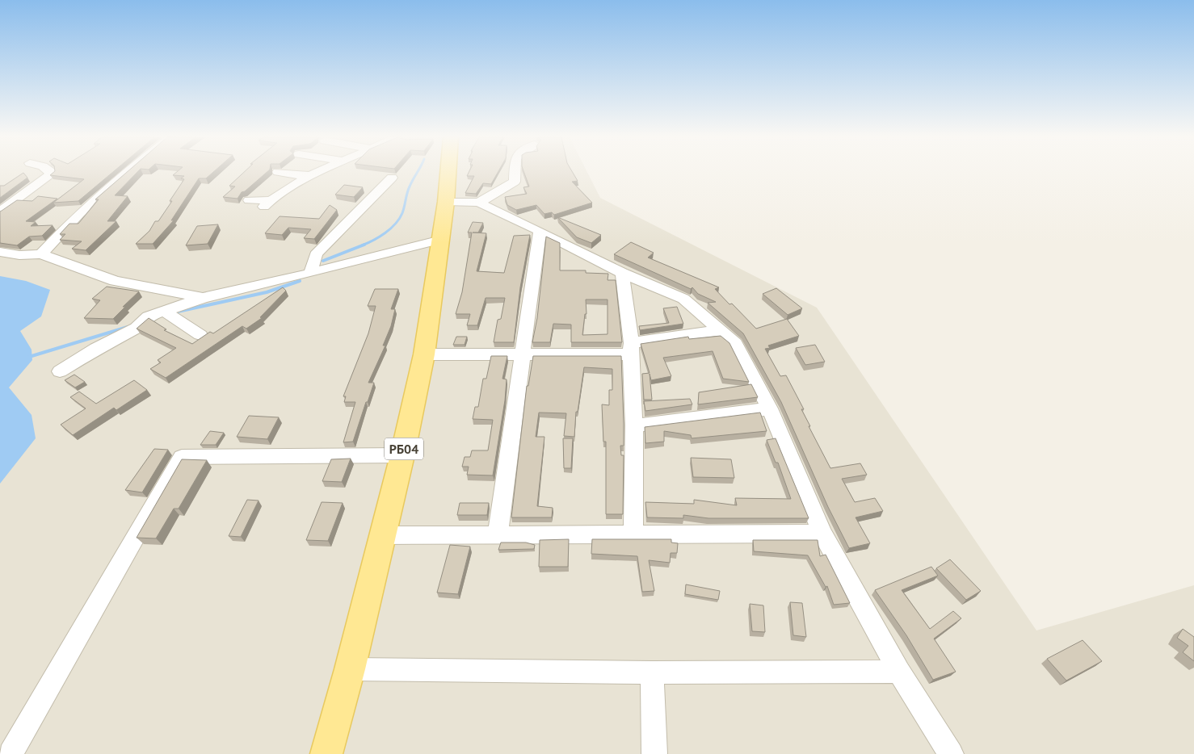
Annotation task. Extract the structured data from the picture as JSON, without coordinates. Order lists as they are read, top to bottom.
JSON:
{
  "streets": {
    "main road": ["РБ04"]
  }
}
